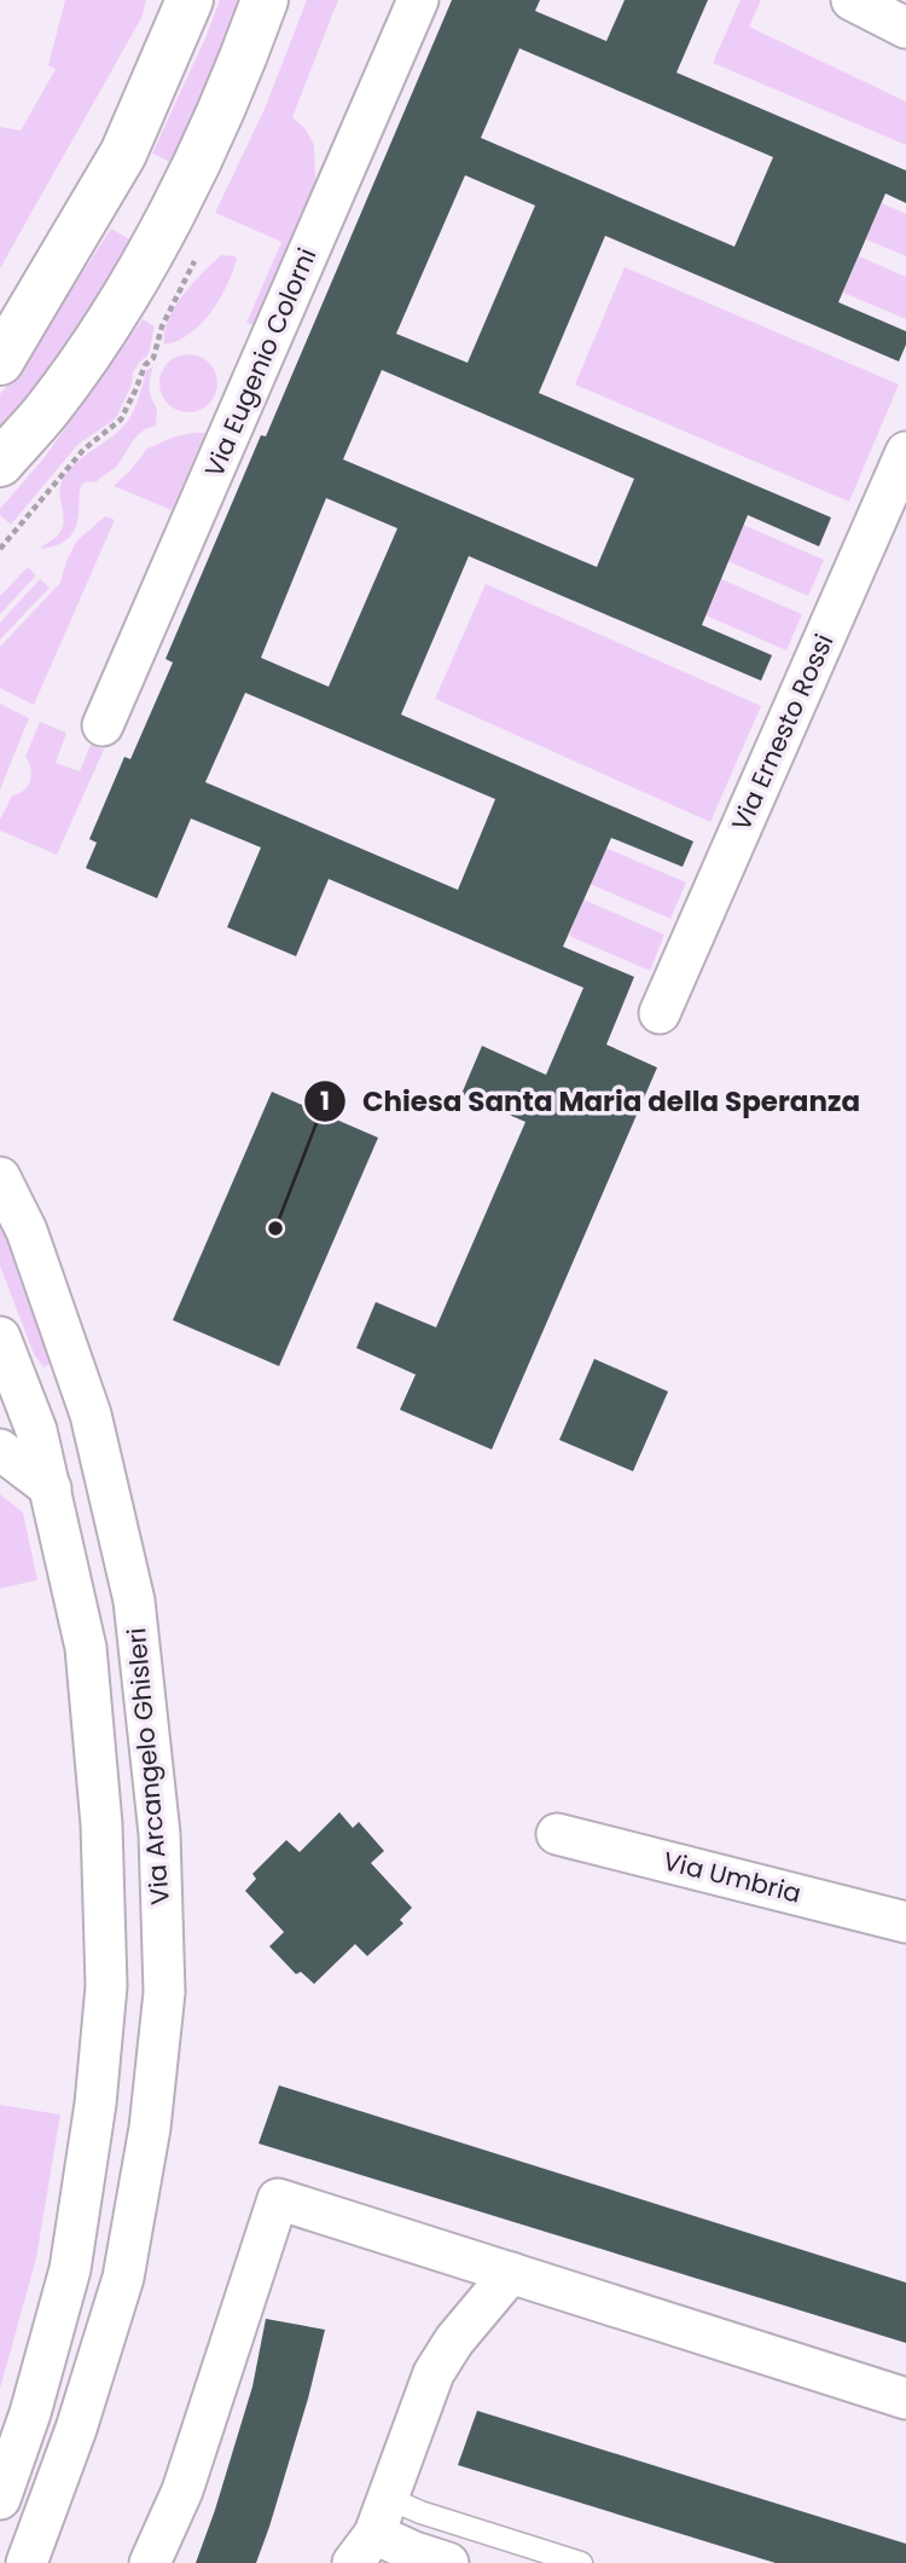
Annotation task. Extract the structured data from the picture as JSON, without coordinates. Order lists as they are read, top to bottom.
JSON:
{
  "streets": {
    "street": [
      "Via Eugenio Colorni",
      "Via Ernesto Rossi",
      "Via Arcangelo Ghisleri",
      "Via Umbria"
    ]
  },
  "places": ["Chiesa Santa Maria della Speranza"]
}
